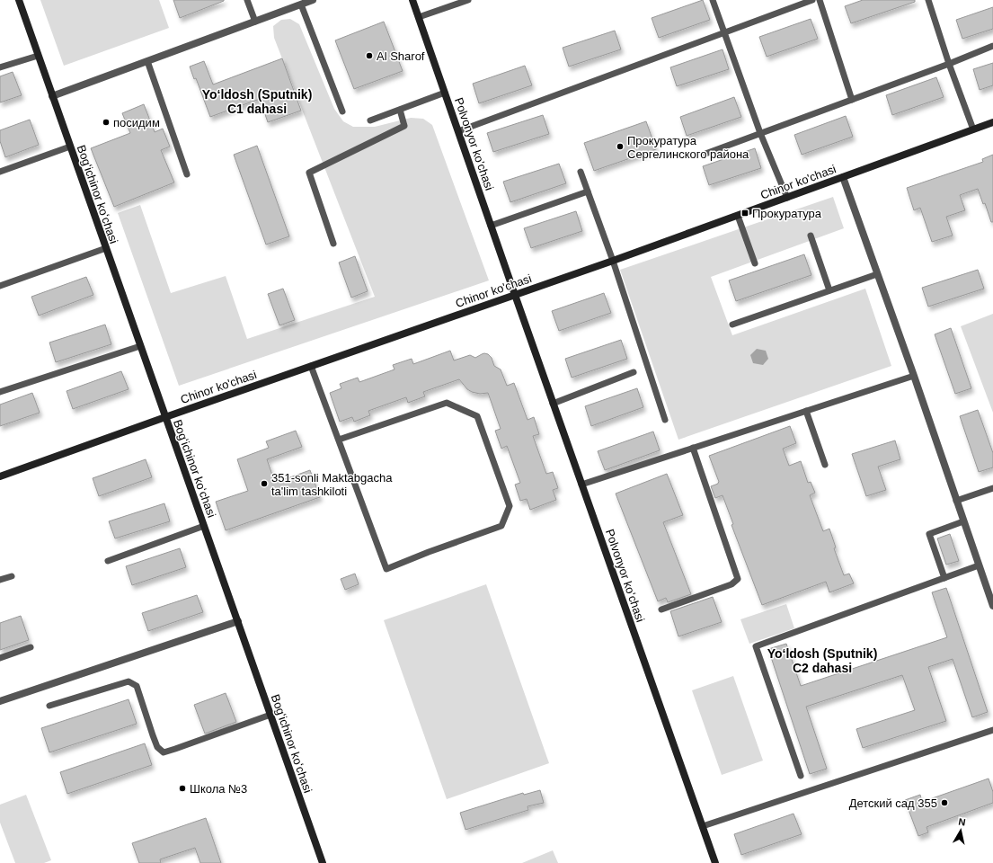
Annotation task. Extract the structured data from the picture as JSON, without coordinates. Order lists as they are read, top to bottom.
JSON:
{
  "streets": {
    "street": [
      "Polvonyor ko'chasi",
      "Chinor ko'chasi",
      "Bogʻichinor koʻchasi",
      "Polvonyor koʻchasi"
    ]
  },
  "crossings": [
    ["Polvonyor ko'chasi", "Chinor ko'chasi"],
    ["Polvonyor ko'chasi", "Polvonyor koʻchasi"],
    ["Chinor ko'chasi", "Bogʻichinor koʻchasi"],
    ["Chinor ko'chasi", "Polvonyor koʻchasi"]
  ],
  "districts": ["Yo‘ldosh (Sputnik) C1 dahasi", "Yo‘ldosh (Sputnik) C2 dahasi"],
  "places": {
    "other": [
      "Al Sharof",
      "посидим",
      "Прокуратура Сергелинского района",
      "351-sonli Maktabgacha ta'lim tashkiloti",
      "Школа №3",
      "Детский сад 355"
    ],
    "transit": ["Прокуратура"]
  },
  "north": "top"
}
